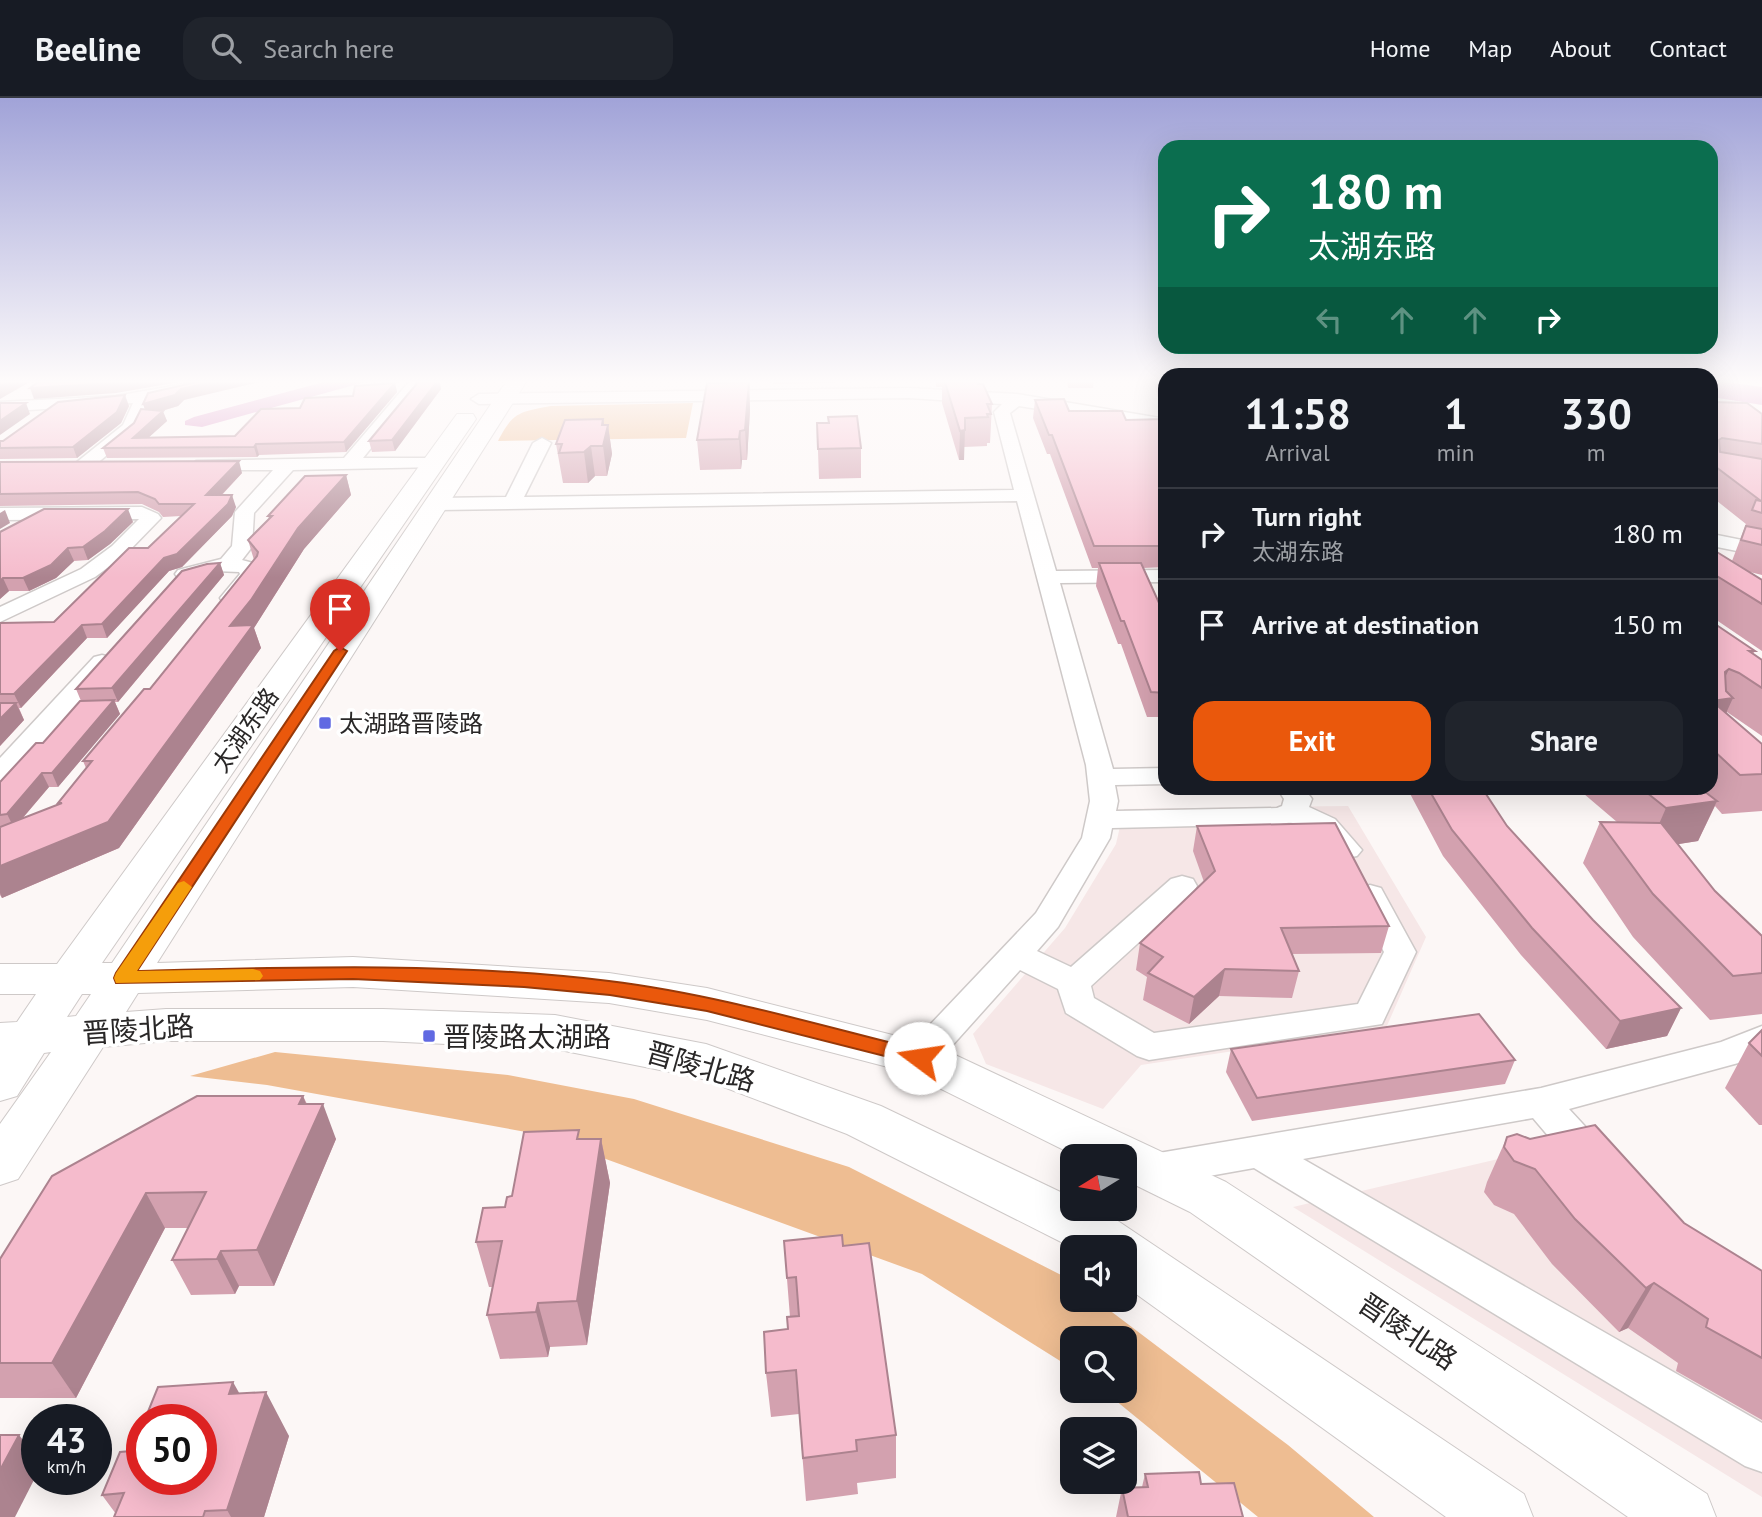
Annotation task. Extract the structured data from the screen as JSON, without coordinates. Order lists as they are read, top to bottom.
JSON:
{
  "streets": {
    "main road": ["太湖东路", "晋陵北路"]
  },
  "crossings": [
    ["太湖东路", "晋陵北路"]
  ],
  "places": {
    "transit": ["太湖路晋陵路", "晋陵路太湖路"]
  },
  "north": "left",
  "page": {
    "header": "Beeline",
    "search": "Search here",
    "nav": [
      "Home",
      "Map",
      "About",
      "Contact"
    ],
    "turn": ["180 m", "太湖东路"],
    "eta": [
      "11:58",
      "Arrival",
      "1",
      "min",
      "330",
      "m"
    ],
    "list": [
      {
        "name": "Turn right",
        "note": "太湖东路",
        "value": "180 m"
      },
      {
        "name": "Arrive at destination",
        "value": "150 m"
      }
    ],
    "buttons": ["Exit", "Share"],
    "speed": "43 km/h",
    "limit": "50"
  }
}
